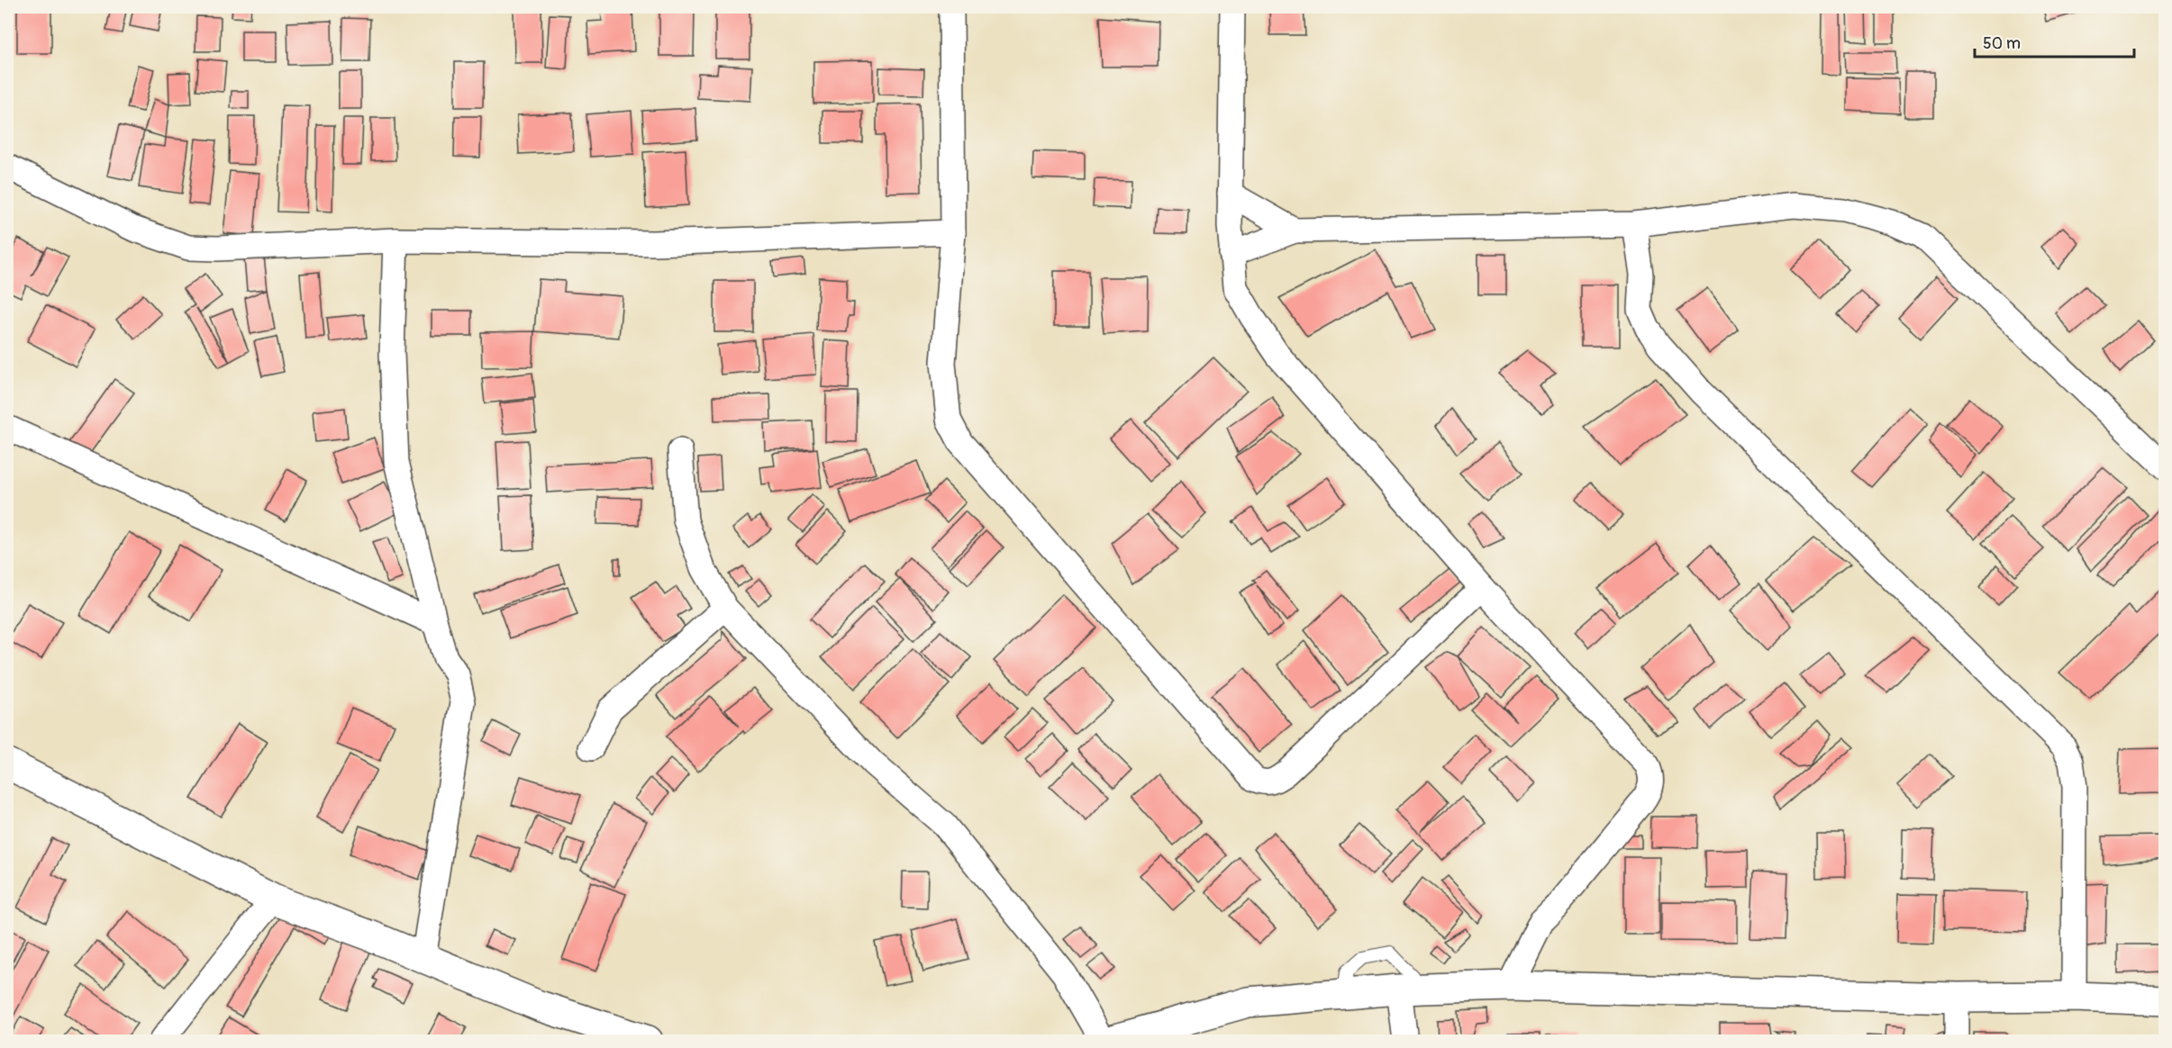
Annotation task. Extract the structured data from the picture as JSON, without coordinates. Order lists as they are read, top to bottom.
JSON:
{
  "scale_bar": "50 m"
}
